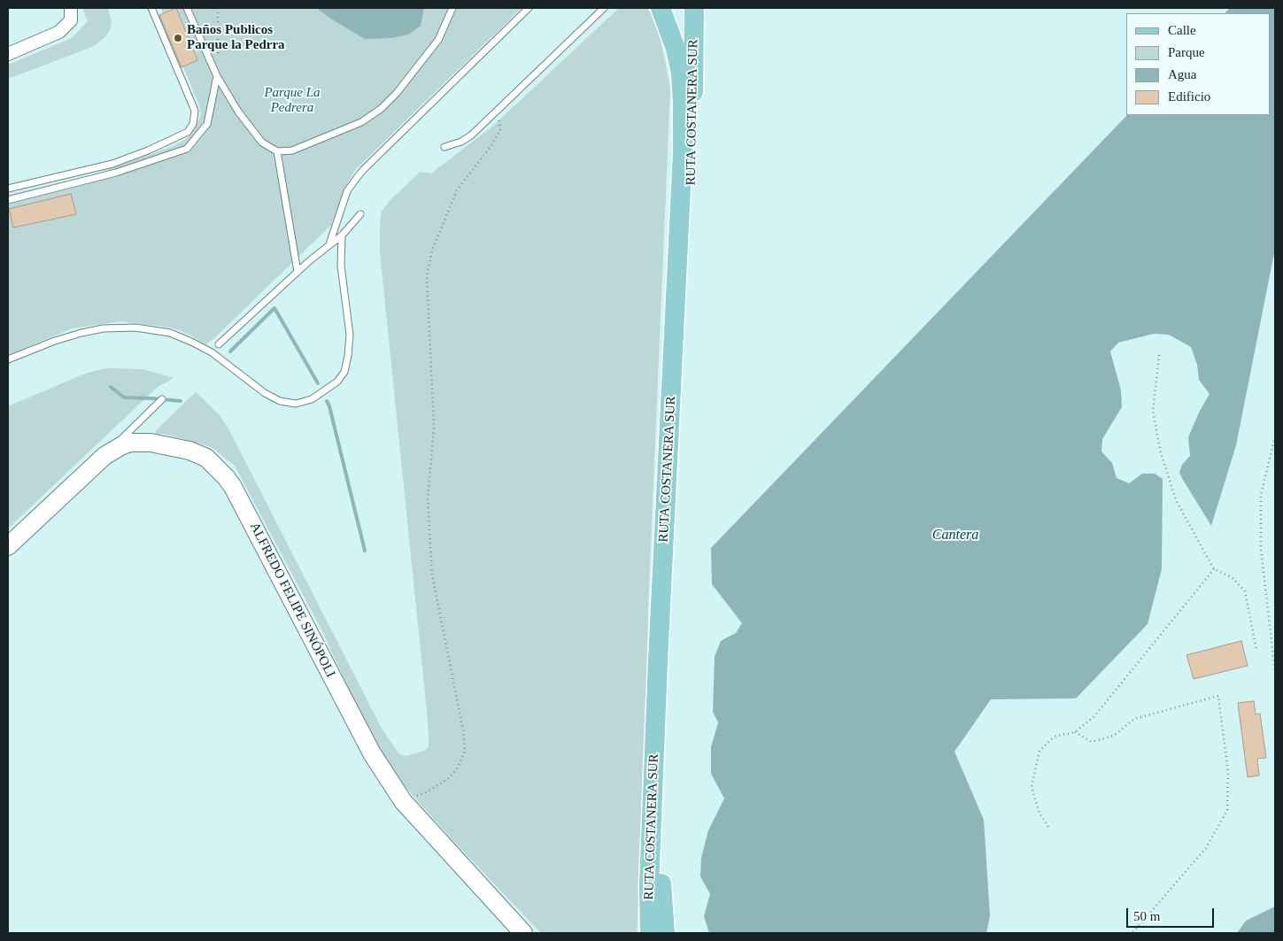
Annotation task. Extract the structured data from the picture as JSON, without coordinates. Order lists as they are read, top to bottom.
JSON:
{
  "streets": {
    "main road": ["RUTA COSTANERA SUR"],
    "street": ["ALFREDO FELIPE SINÓPOLI"]
  },
  "water": ["Cantera"],
  "parks": ["Parque La Pedrera"],
  "places": ["Baños Publicos Parque la Pedrra"],
  "legend": [
    "Calle",
    "Parque",
    "Agua",
    "Edificio"
  ],
  "scale_bar": "50 m"
}
